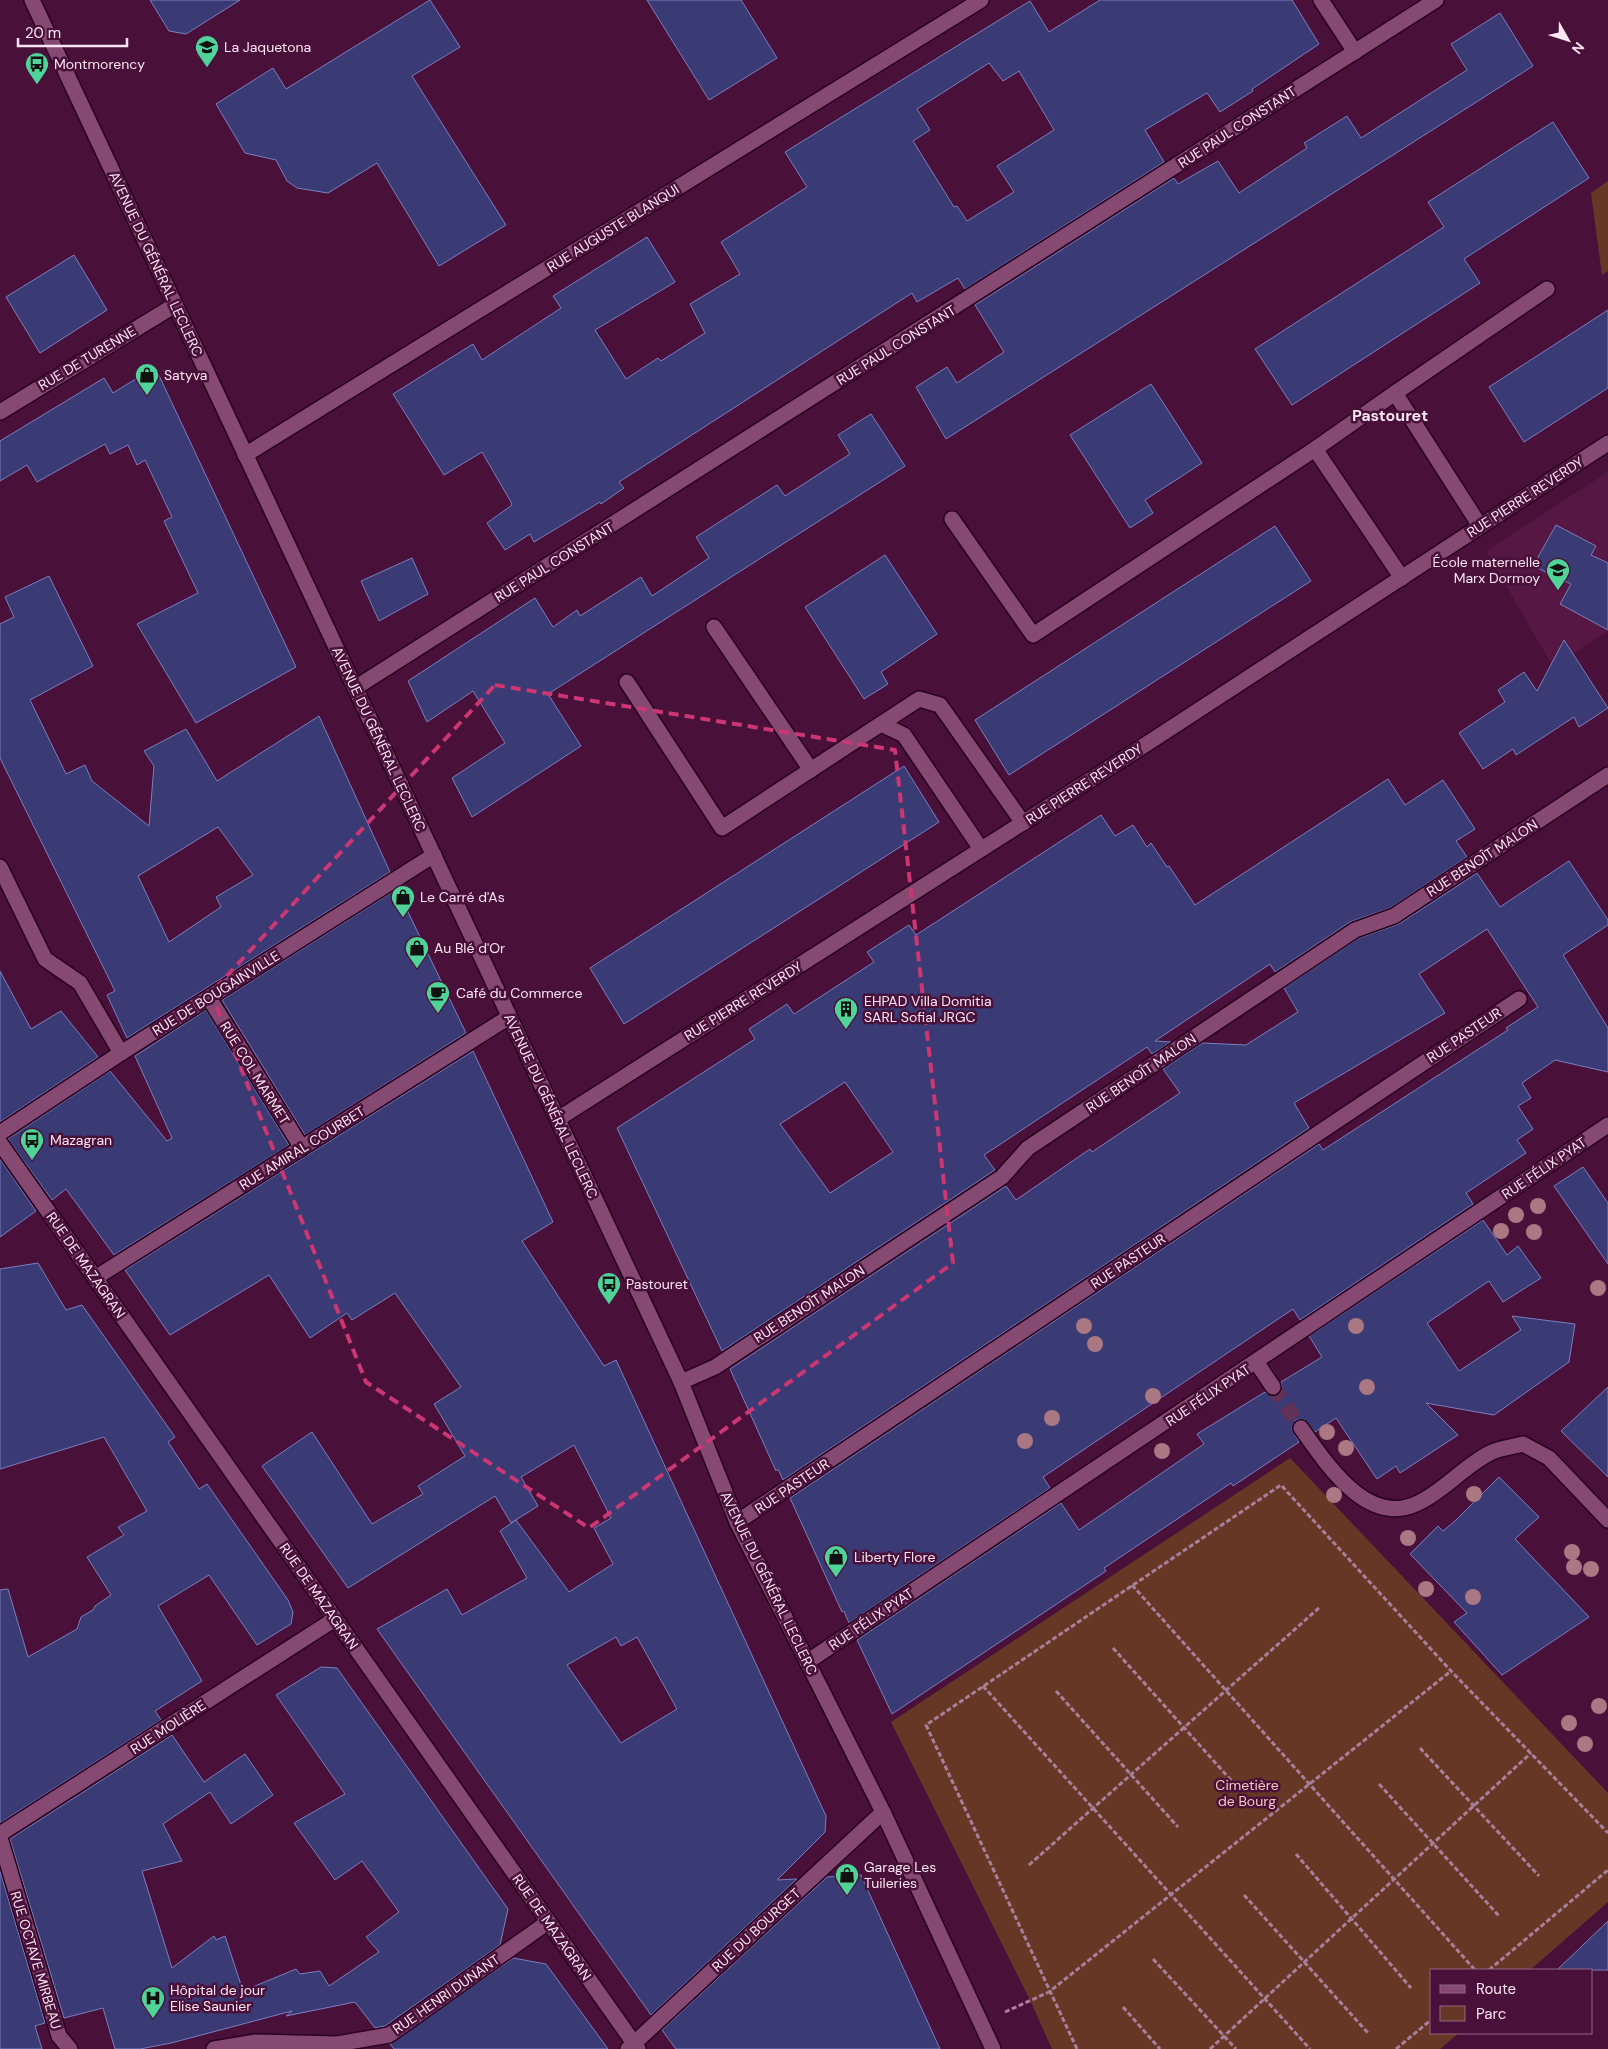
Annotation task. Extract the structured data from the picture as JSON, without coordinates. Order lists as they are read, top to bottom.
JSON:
{
  "streets": {
    "street": [
      "RUE PAUL CONSTANT",
      "RUE AUGUSTE BLANQUI",
      "AVENUE DU GÉNÉRAL LECLERC",
      "RUE DE TURENNE",
      "RUE PIERRE REVERDY",
      "RUE BENOÎT MALON",
      "RUE DE BOUGAINVILLE",
      "RUE PASTEUR",
      "RUE COL MARMET",
      "RUE AMIRAL COURBET",
      "RUE FÉLIX PYAT",
      "RUE DE MAZAGRAN",
      "RUE MOLIÈRE",
      "RUE DU BOURGET",
      "RUE OCTAVE MIRBEAU",
      "RUE HENRI DUNANT"
    ]
  },
  "crossings": [
    ["RUE PAUL CONSTANT", "AVENUE DU GÉNÉRAL LECLERC"],
    ["RUE AUGUSTE BLANQUI", "AVENUE DU GÉNÉRAL LECLERC"],
    ["AVENUE DU GÉNÉRAL LECLERC", "RUE DE TURENNE"],
    ["AVENUE DU GÉNÉRAL LECLERC", "RUE PIERRE REVERDY"],
    ["AVENUE DU GÉNÉRAL LECLERC", "RUE BENOÎT MALON"],
    ["AVENUE DU GÉNÉRAL LECLERC", "RUE DE BOUGAINVILLE"],
    ["AVENUE DU GÉNÉRAL LECLERC", "RUE PASTEUR"],
    ["AVENUE DU GÉNÉRAL LECLERC", "RUE AMIRAL COURBET"],
    ["AVENUE DU GÉNÉRAL LECLERC", "RUE FÉLIX PYAT"],
    ["AVENUE DU GÉNÉRAL LECLERC", "RUE DU BOURGET"],
    ["RUE DE BOUGAINVILLE", "RUE COL MARMET"],
    ["RUE COL MARMET", "RUE AMIRAL COURBET"],
    ["RUE AMIRAL COURBET", "RUE DE MAZAGRAN"],
    ["RUE DE MAZAGRAN", "RUE MOLIÈRE"],
    ["RUE DE MAZAGRAN", "RUE DU BOURGET"],
    ["RUE DE MAZAGRAN", "RUE HENRI DUNANT"]
  ],
  "districts": ["Pastouret"],
  "parks": ["Cimetière de Bourg"],
  "places": {
    "school or university": ["La Jaquetona", "École maternelle Marx Dormoy"],
    "bus stop": ["Montmorency", "Mazagran", "Pastouret"],
    "shop": [
      "Satyva",
      "Le Carré d'As",
      "Au Blé d'Or",
      "Liberty Flore",
      "Garage Les Tuileries"
    ],
    "cafe": ["Café du Commerce"],
    "building": ["EHPAD Villa Domitia SARL Sofial JRGC"],
    "hospital": ["Hôpital de jour Elise Saunier"]
  },
  "legend": ["Route", "Parc"],
  "scale_bar": "20 m",
  "north": "bottom right"
}
